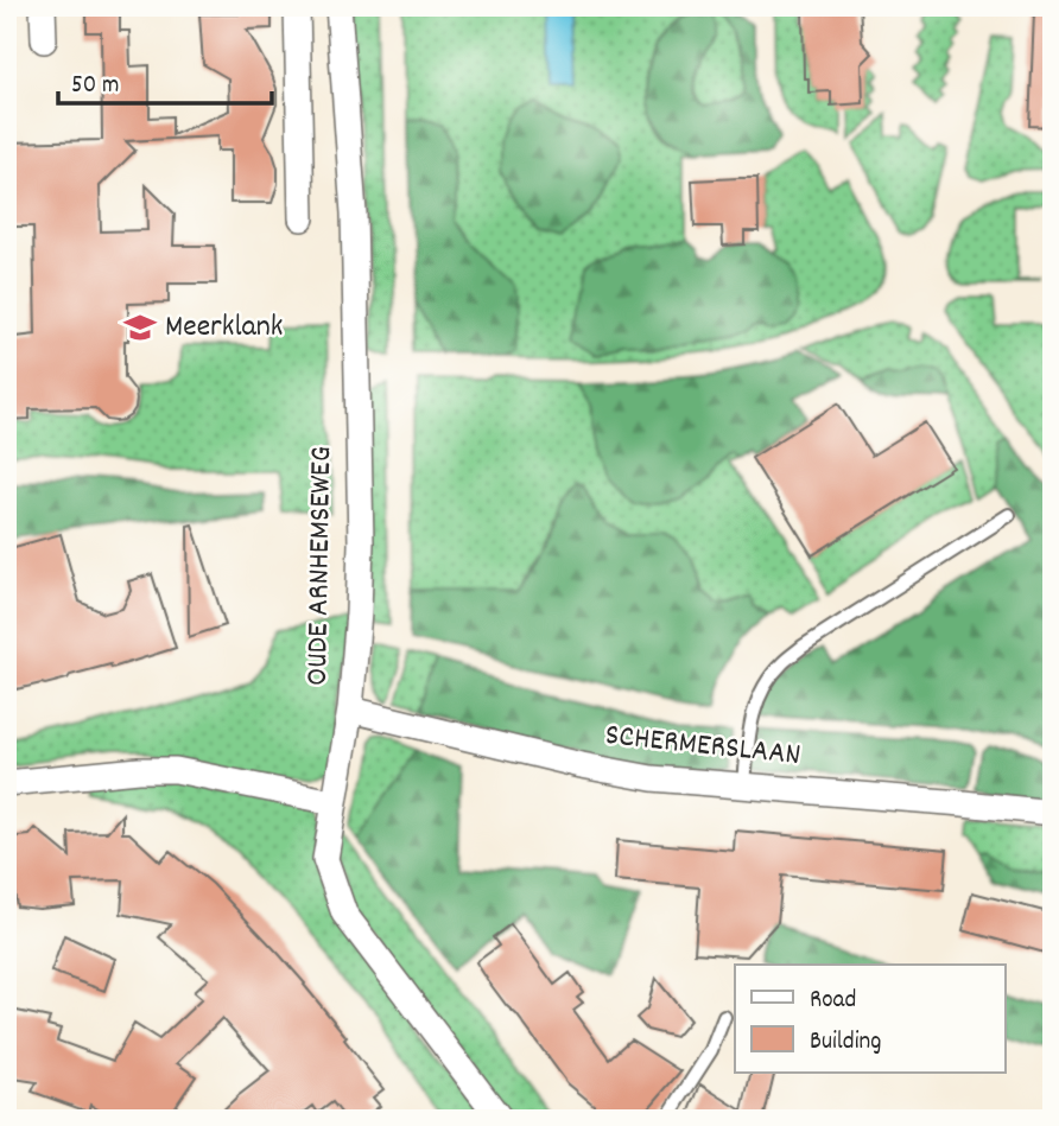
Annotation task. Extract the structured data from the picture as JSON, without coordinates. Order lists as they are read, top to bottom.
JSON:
{
  "streets": {
    "street": ["OUDE ARNHEMSEWEG", "SCHERMERSLAAN"]
  },
  "crossings": [
    ["OUDE ARNHEMSEWEG", "SCHERMERSLAAN"]
  ],
  "places": {
    "school or university": ["Meerklank"]
  },
  "legend": ["Road", "Building"],
  "scale_bar": "50 m"
}
